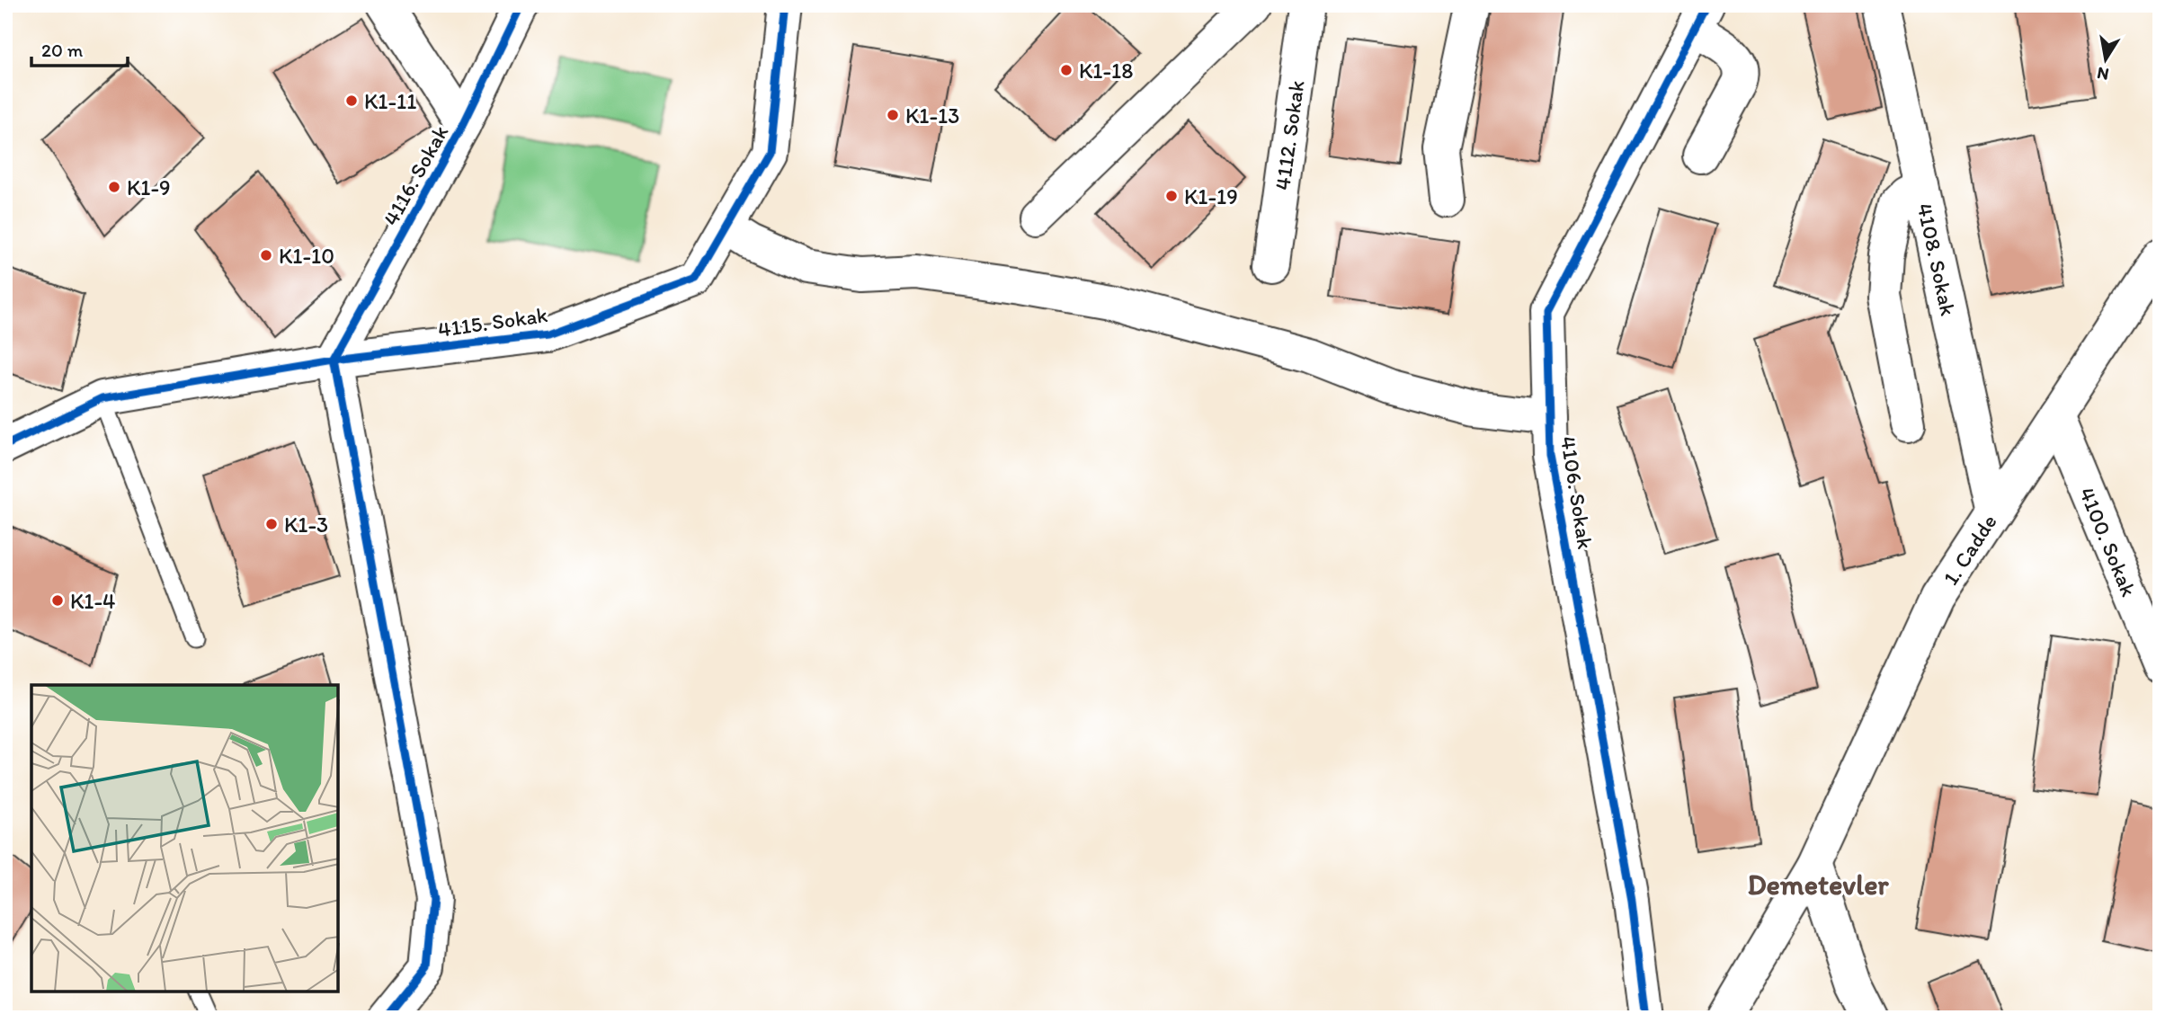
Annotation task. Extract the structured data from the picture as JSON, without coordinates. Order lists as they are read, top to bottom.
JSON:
{
  "streets": {
    "street": [
      "4112. Sokak",
      "4116. Sokak",
      "4108. Sokak",
      "4115. Sokak",
      "4106. Sokak",
      "4100. Sokak",
      "1. Cadde"
    ]
  },
  "crossings": [
    ["4116. Sokak", "4115. Sokak"],
    ["4108. Sokak", "1. Cadde"],
    ["4100. Sokak", "1. Cadde"]
  ],
  "districts": ["Demetevler"],
  "places": [
    "K1-18",
    "K1-11",
    "K1-13",
    "K1-9",
    "K1-19",
    "K1-10",
    "K1-3",
    "K1-4"
  ],
  "scale_bar": "20 m",
  "north": "bottom"
}
